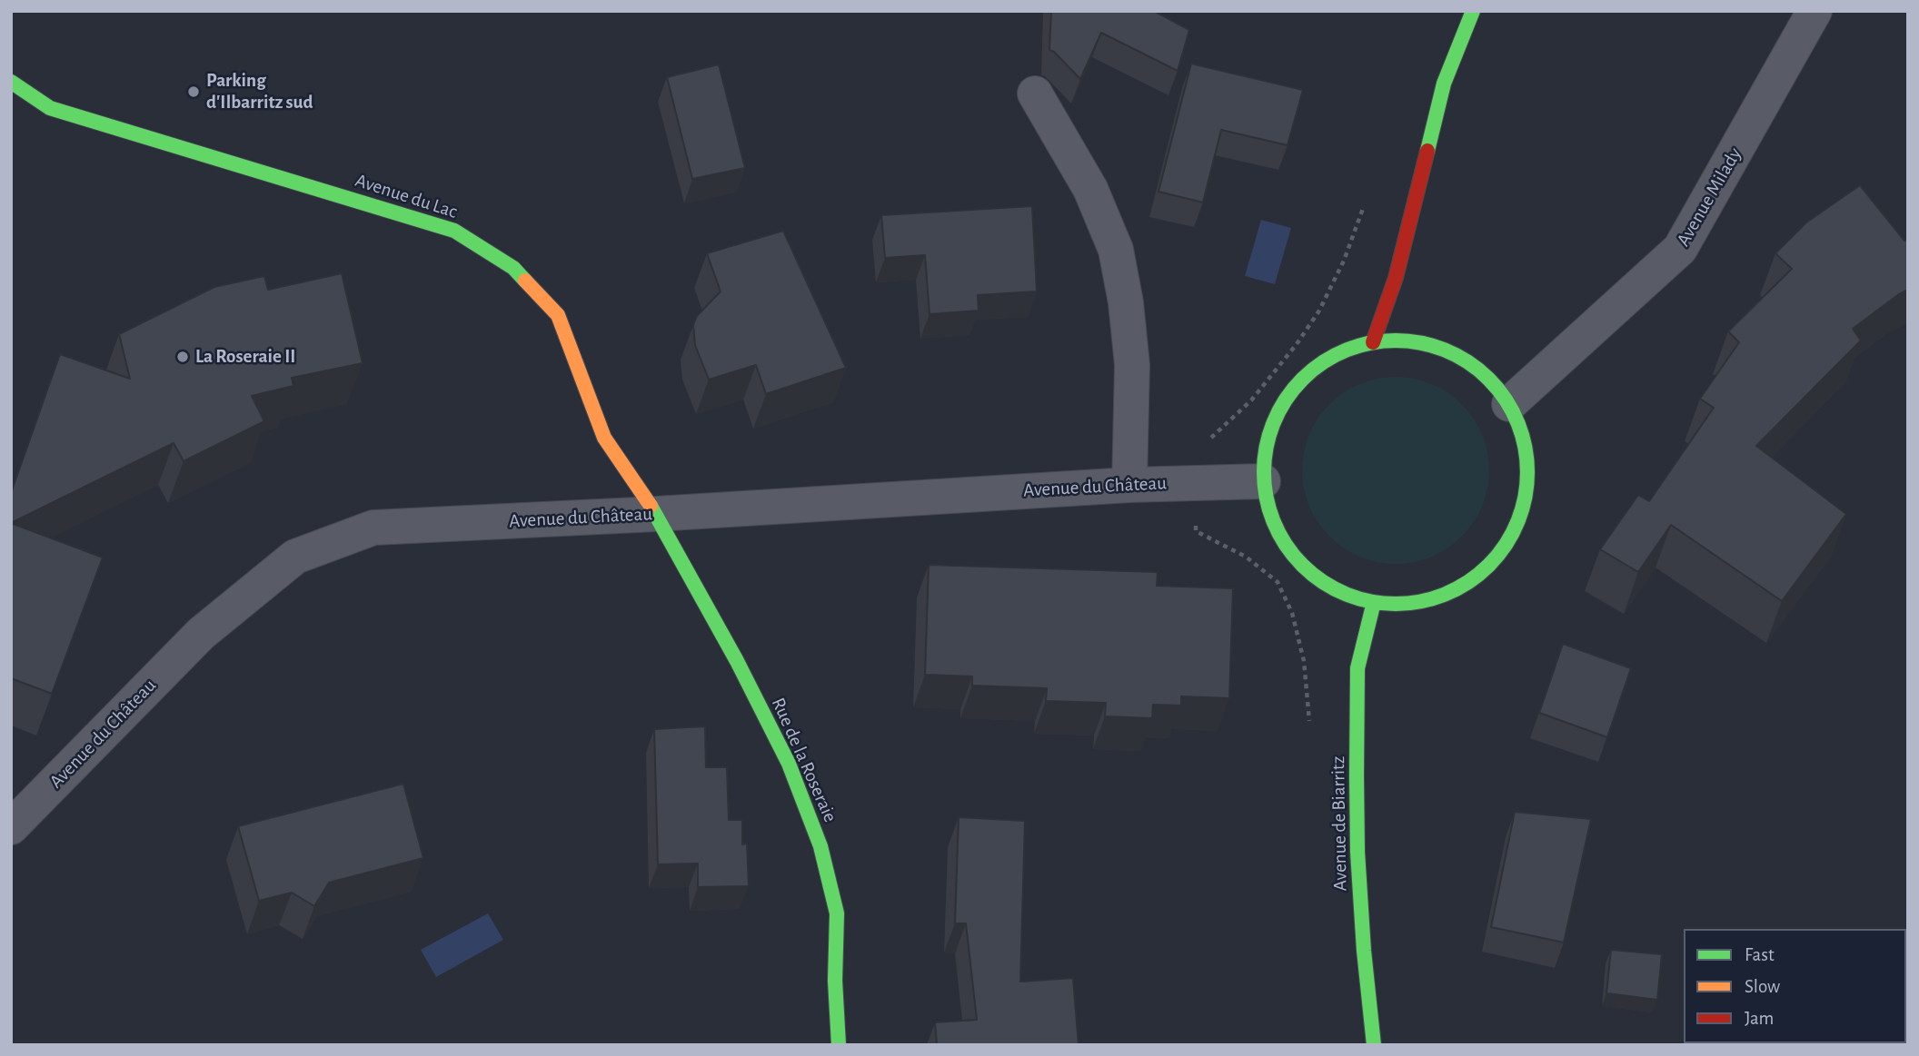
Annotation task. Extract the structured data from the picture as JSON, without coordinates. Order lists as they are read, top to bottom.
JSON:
{
  "streets": {
    "main road": ["Avenue du Lac", "Rue de la Roseraie", "Avenue de Biarritz"],
    "street": ["Avenue Milady", "Avenue du Château"]
  },
  "crossings": [
    ["Avenue du Lac", "Avenue du Château"],
    ["Avenue du Lac", "Rue de la Roseraie"],
    ["Avenue du Château", "Rue de la Roseraie"]
  ],
  "places": ["Parking d'Ilbarritz sud", "La Roseraie II"],
  "legend": ["Fast", "Slow", "Jam"]
}
